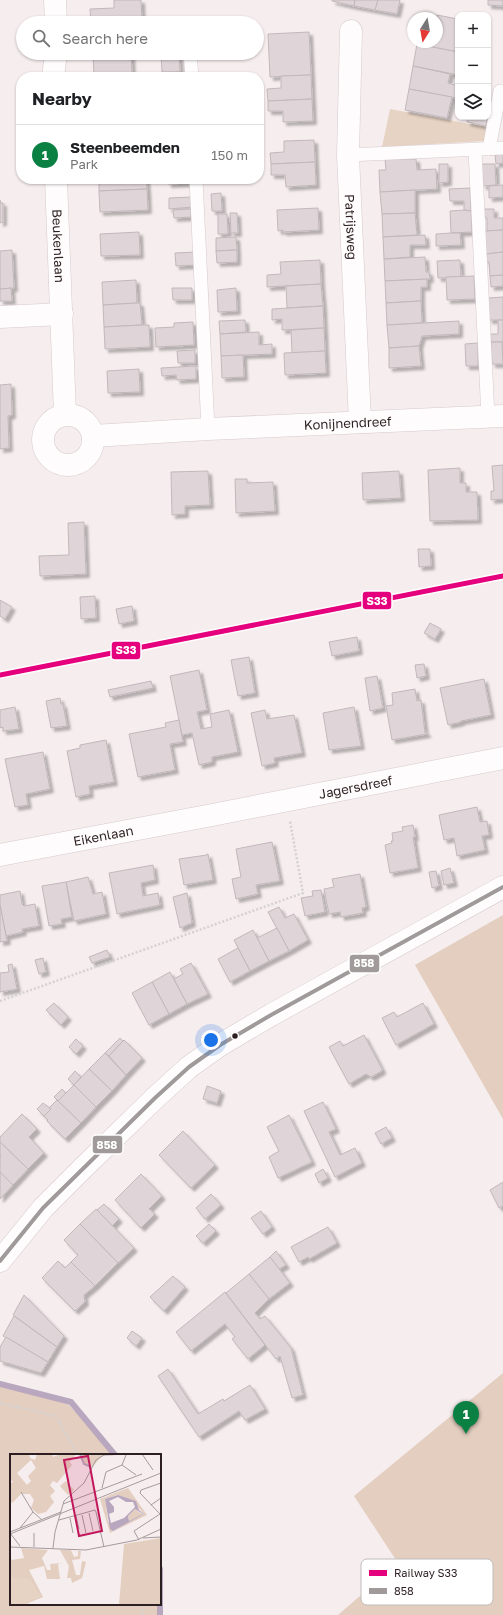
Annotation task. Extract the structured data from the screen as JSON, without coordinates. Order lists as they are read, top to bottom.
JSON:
{
  "streets": {
    "street": [
      "Patrijsweg",
      "Beukenlaan",
      "Konijnendreef",
      "Jagersdreef",
      "Eikenlaan"
    ]
  },
  "crossings": [
    ["Patrijsweg", "Konijnendreef"],
    ["Jagersdreef", "Eikenlaan"]
  ],
  "lines": ["rail line S33", "transit line 858"],
  "legend": ["Railway S33", "858"],
  "north": "bottom",
  "page": {
    "map_buttons": ["+", "−"],
    "search": "Search here",
    "heading": "Nearby",
    "list": [
      {
        "mark": "1",
        "name": "Steenbeemden",
        "note": "Park",
        "value": "150 m"
      }
    ],
    "pins": "1"
  }
}
